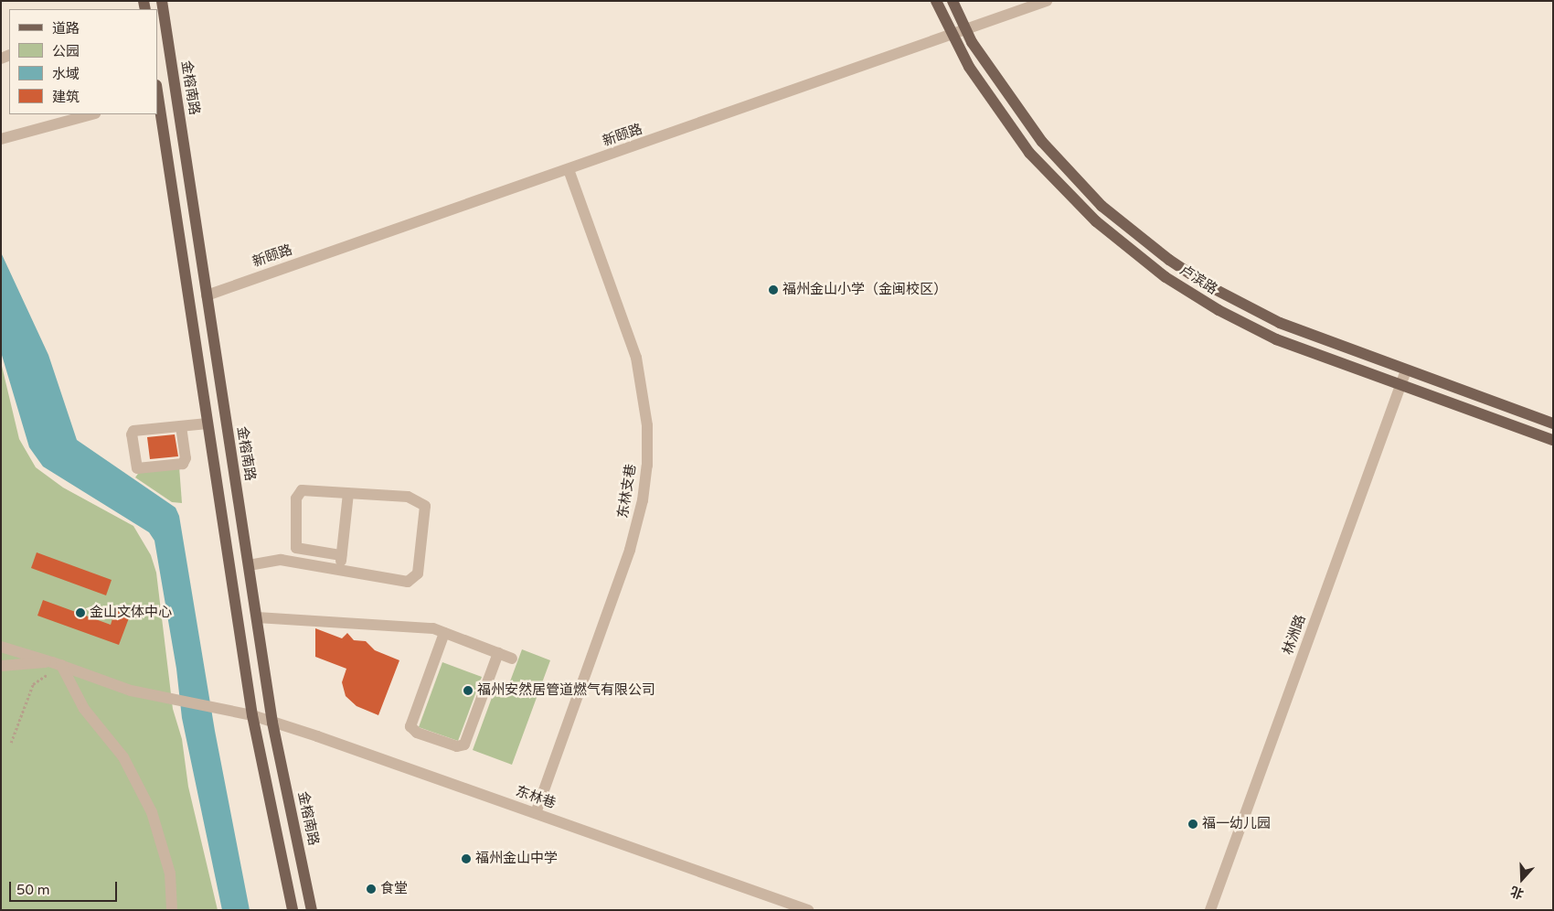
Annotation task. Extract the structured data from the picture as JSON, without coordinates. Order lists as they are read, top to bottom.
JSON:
{
  "streets": {
    "main road": ["金榕南路", "卢滨路"],
    "street": [
      "新颐路",
      "东林支巷",
      "林洲路",
      "东林巷"
    ]
  },
  "crossings": [
    ["金榕南路", "新颐路"],
    ["金榕南路", "东林巷"],
    ["新颐路", "卢滨路"],
    ["新颐路", "东林支巷"],
    ["卢滨路", "林洲路"],
    ["东林支巷", "东林巷"]
  ],
  "places": [
    "福州金山小学（金闽校区）",
    "金山文体中心",
    "福州安然居管道燃气有限公司",
    "福一幼儿园",
    "福州金山中学",
    "食堂"
  ],
  "legend": [
    "道路",
    "公园",
    "水域",
    "建筑"
  ],
  "scale_bar": "50 m",
  "north": "bottom"
}
